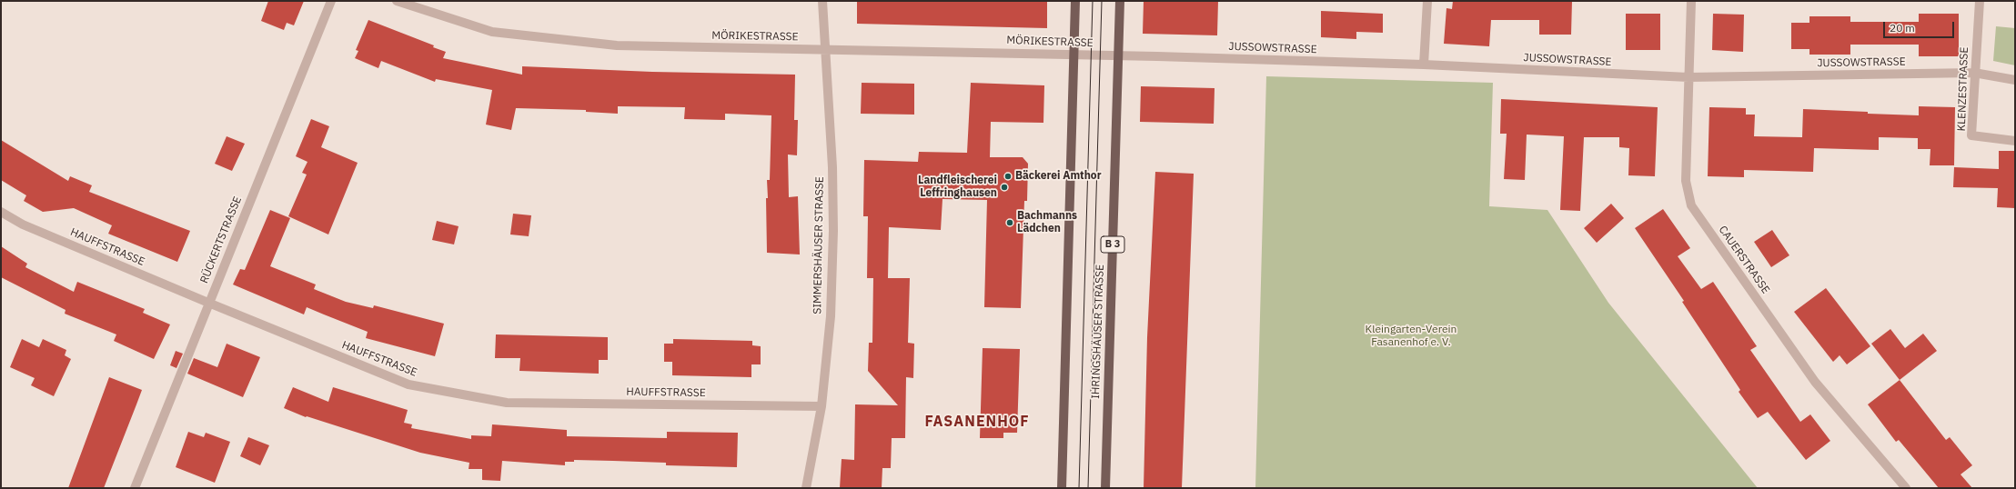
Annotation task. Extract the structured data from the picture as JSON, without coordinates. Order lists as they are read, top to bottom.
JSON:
{
  "streets": {
    "main road": ["B 3", "IHRINGSHÄUSER STRASSE"],
    "street": [
      "MÖRIKESTRASSE",
      "JUSSOWSTRASSE",
      "KLENZESTRASSE",
      "RÜCKERTSTRASSE",
      "SIMMERSHÄUSER STRASSE",
      "HAUFFSTRASSE",
      "CAUERSTRASSE"
    ]
  },
  "crossings": [
    ["MÖRIKESTRASSE", "JUSSOWSTRASSE"],
    ["MÖRIKESTRASSE", "SIMMERSHÄUSER STRASSE"],
    ["MÖRIKESTRASSE", "IHRINGSHÄUSER STRASSE"],
    ["JUSSOWSTRASSE", "KLENZESTRASSE"],
    ["JUSSOWSTRASSE", "CAUERSTRASSE"],
    ["JUSSOWSTRASSE", "IHRINGSHÄUSER STRASSE"],
    ["RÜCKERTSTRASSE", "HAUFFSTRASSE"],
    ["SIMMERSHÄUSER STRASSE", "HAUFFSTRASSE"]
  ],
  "districts": ["FASANENHOF"],
  "parks": ["Kleingarten-Verein Fasanenhof e. V."],
  "places": ["Bäckerei Amthor", "Landfleischerei Leffringhausen", "Bachmanns Lädchen"],
  "scale_bar": "20 m"
}
